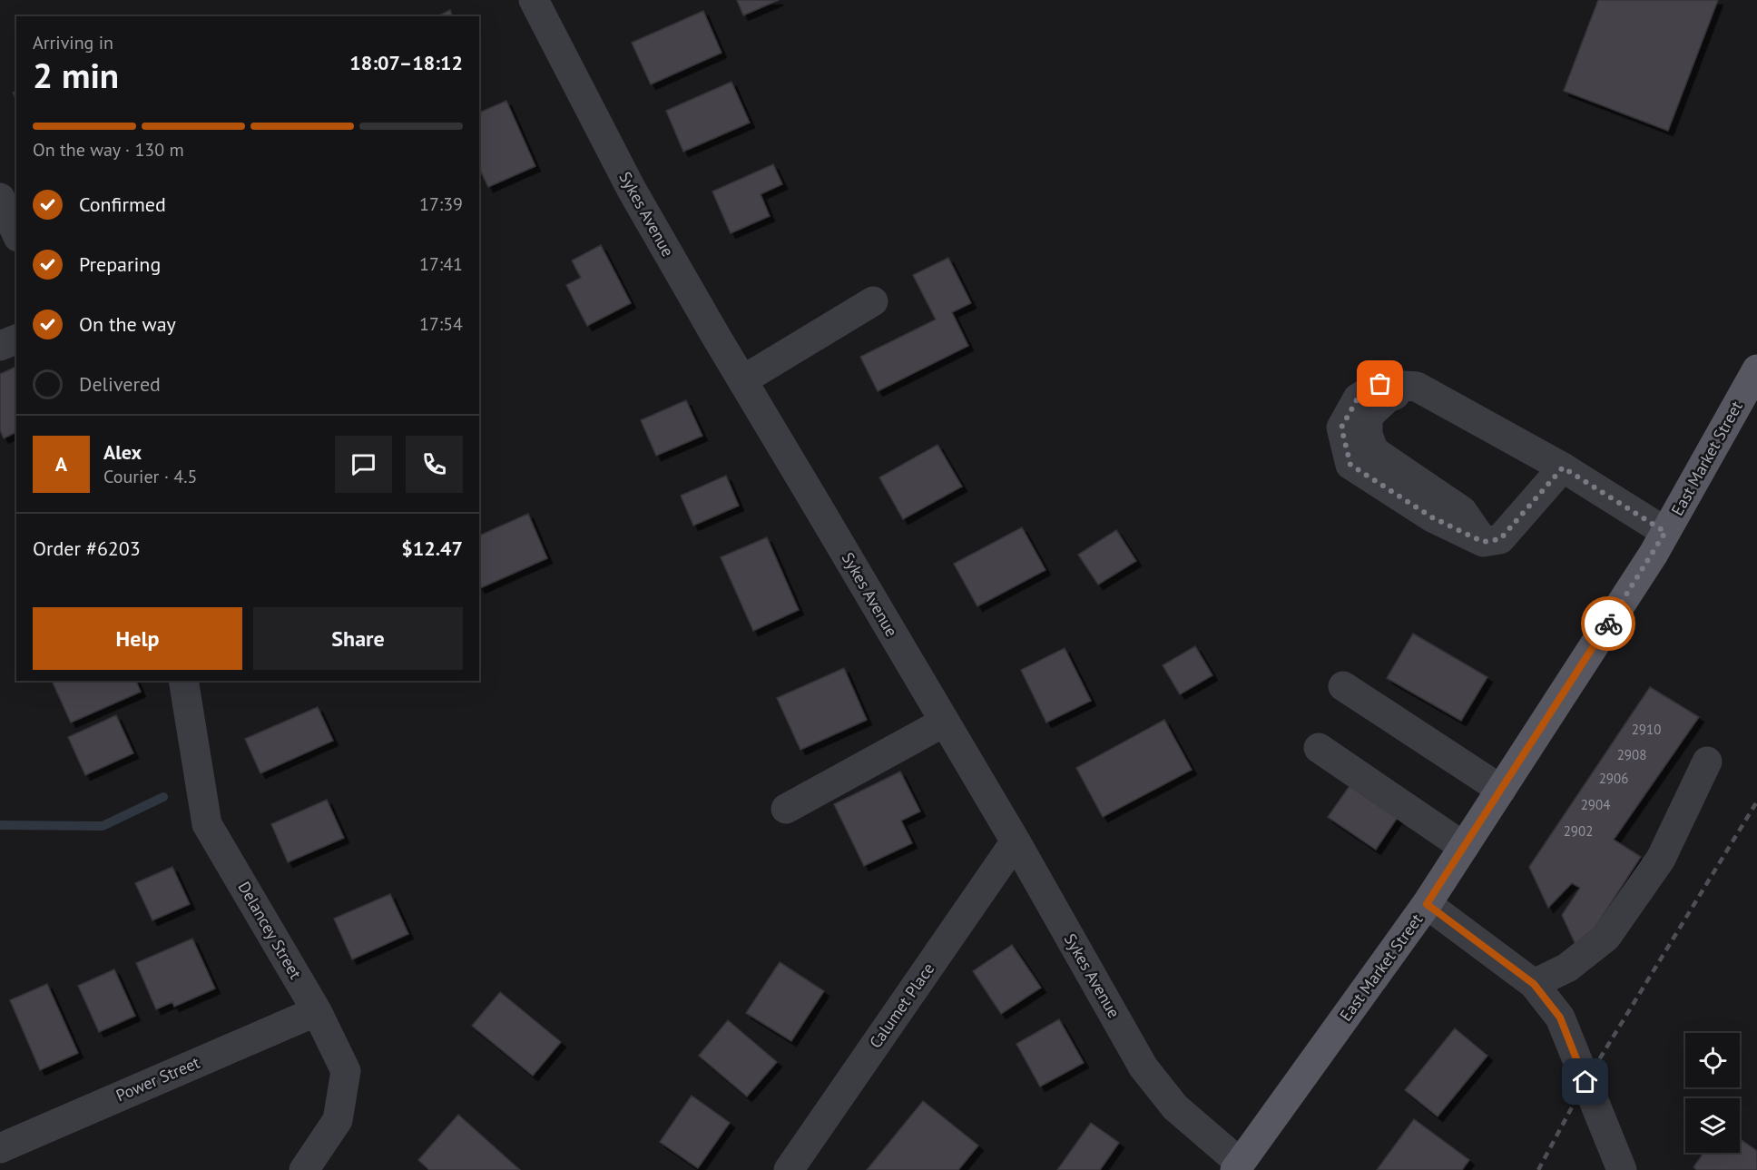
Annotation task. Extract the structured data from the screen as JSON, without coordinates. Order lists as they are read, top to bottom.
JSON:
{
  "streets": {
    "main road": ["East Market Street"],
    "street": [
      "Sykes Avenue",
      "Delancey Street",
      "Calumet Place",
      "Power Street"
    ]
  },
  "crossings": [
    ["Sykes Avenue", "East Market Street"],
    ["Sykes Avenue", "Calumet Place"],
    ["Delancey Street", "Power Street"]
  ],
  "house_numbers": [
    "2910",
    "2908",
    "2906",
    "2904",
    "2902"
  ],
  "page": {
    "heading": ["2 min", "Arriving in", "18:07–18:12"],
    "panel": [
      "Alex",
      "Courier · 4.5",
      "Order #6203",
      "$12.47"
    ],
    "bar": "On the way · 130 m",
    "list": [
      ["Confirmed", "17:39"],
      ["Preparing", "17:41"],
      ["On the way", "17:54"],
      "Delivered"
    ],
    "round": "A",
    "buttons": ["Help", "Share"]
  }
}
